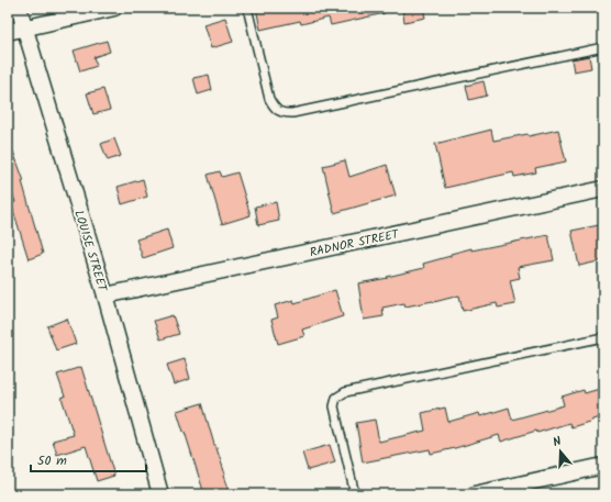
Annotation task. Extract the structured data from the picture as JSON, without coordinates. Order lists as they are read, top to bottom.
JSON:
{
  "streets": {
    "street": ["RADNOR STREET", "LOUISE STREET"]
  },
  "crossings": [
    ["RADNOR STREET", "LOUISE STREET"]
  ],
  "scale_bar": "50 m",
  "north": "top"
}
